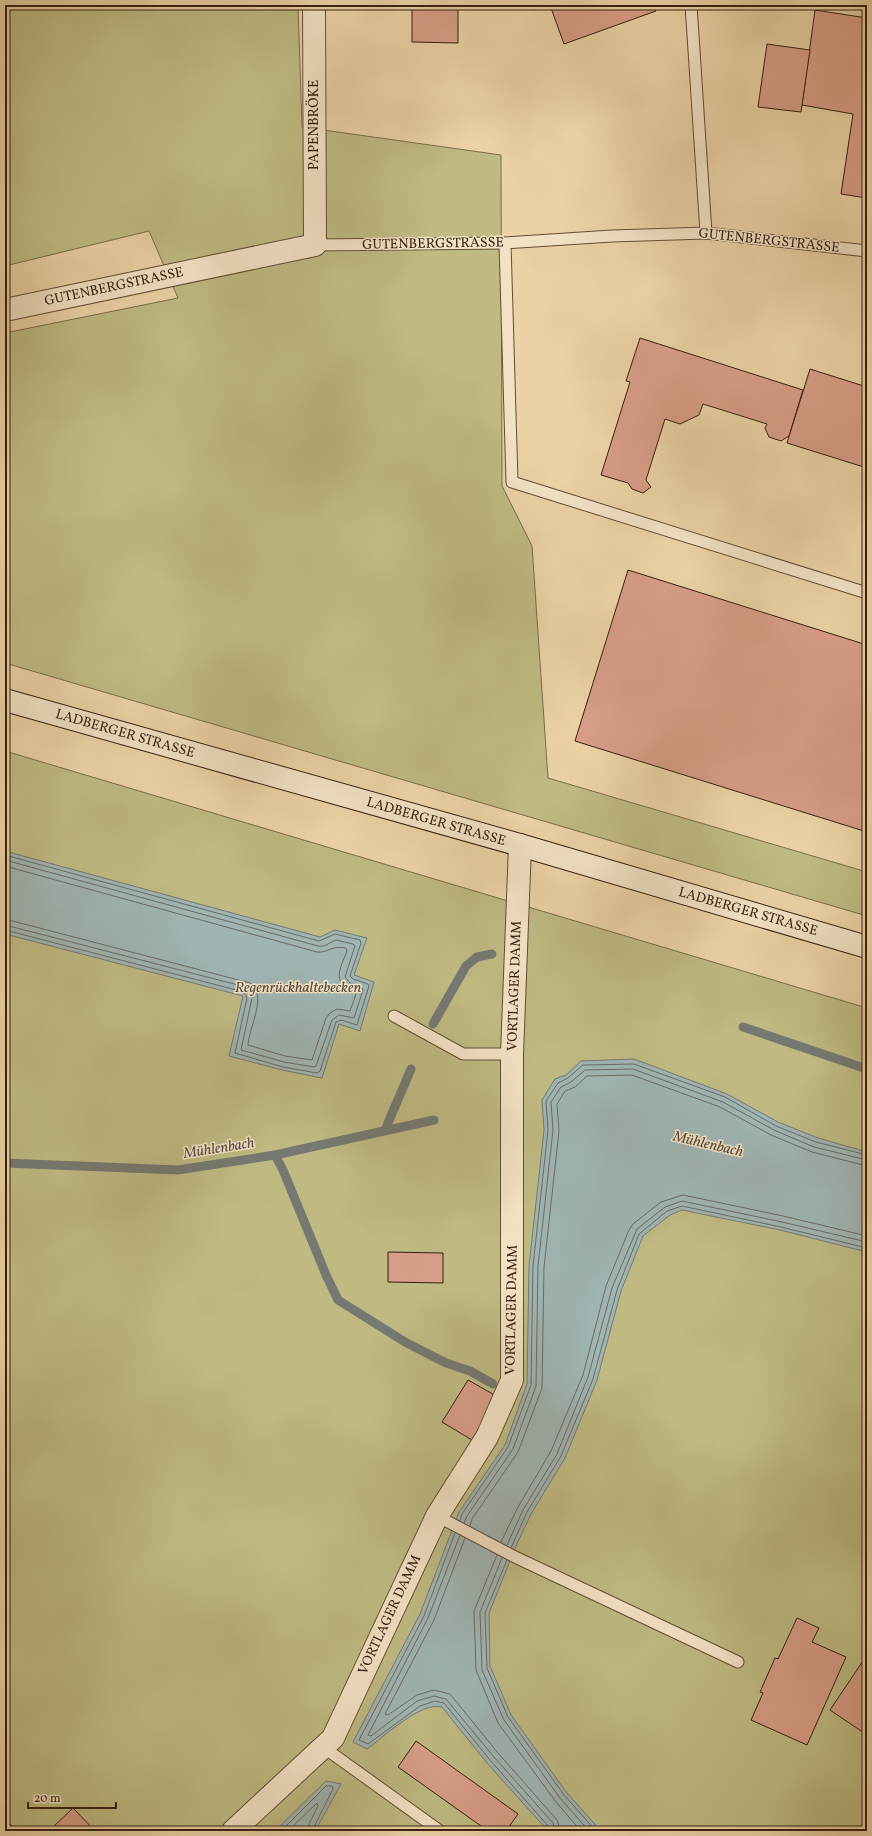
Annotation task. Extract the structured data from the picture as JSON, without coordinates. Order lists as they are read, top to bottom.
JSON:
{
  "streets": {
    "street": [
      "PAPENBRÖKE",
      "GUTENBERGSTRASSE",
      "LADBERGER STRASSE",
      "VORTLAGER DAMM"
    ]
  },
  "crossings": [
    ["PAPENBRÖKE", "GUTENBERGSTRASSE"],
    ["LADBERGER STRASSE", "VORTLAGER DAMM"]
  ],
  "water": ["Regenrückhaltebecken", "Mühlenbach"],
  "scale_bar": "20 m"
}
